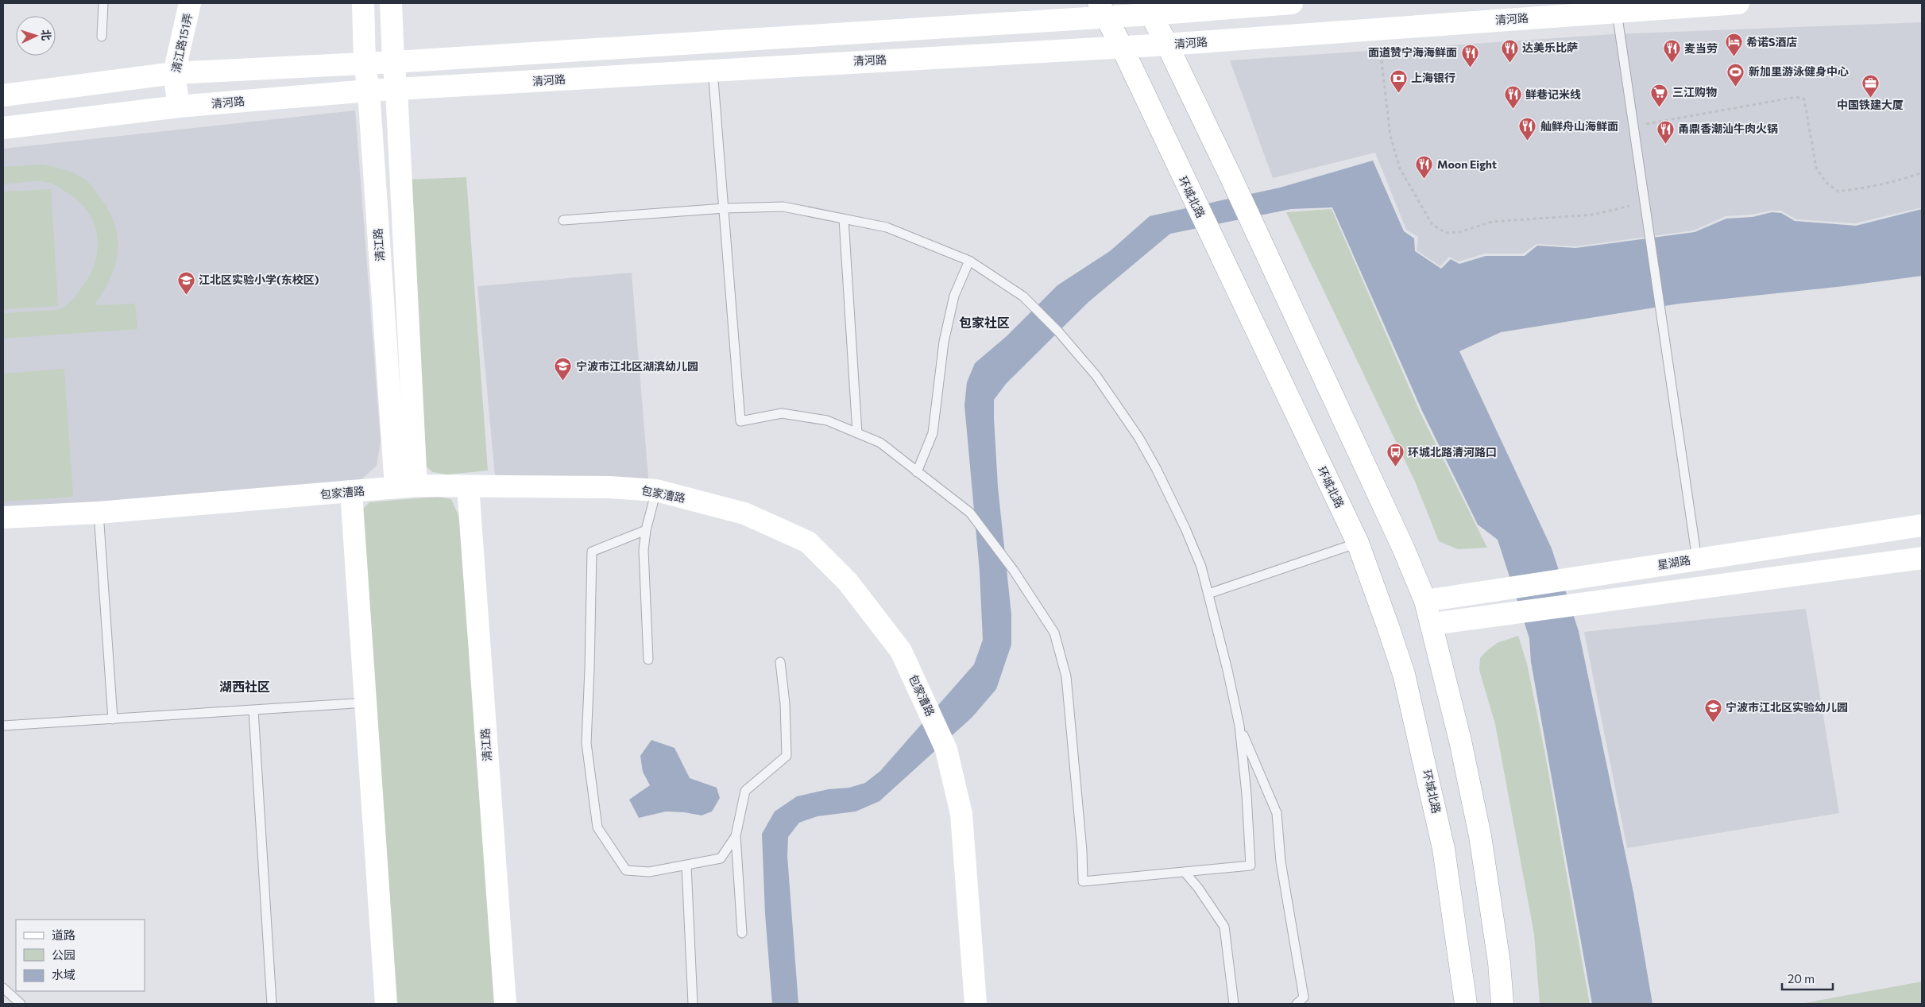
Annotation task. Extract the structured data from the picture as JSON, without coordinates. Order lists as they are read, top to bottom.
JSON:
{
  "streets": {
    "main road": [
      "清河路",
      "清江路151弄",
      "环城北路",
      "清江路",
      "包家漕路",
      "星湖路"
    ]
  },
  "crossings": [
    ["清河路", "清江路151弄"],
    ["清河路", "环城北路"],
    ["清河路", "清江路"],
    ["清江路", "包家漕路"]
  ],
  "districts": ["包家社区", "湖西社区"],
  "places": {
    "hotel": ["希诺S酒店"],
    "restaurant": [
      "达美乐比萨",
      "麦当劳",
      "面道赞宁海海鲜面",
      "鲜巷记米线",
      "舢鲜舟山海鲜面",
      "甬鼎香潮汕牛肉火锅",
      "Moon Eight"
    ],
    "sports": ["新加里游泳健身中心"],
    "bank": ["上海银行"],
    "office": ["中国铁建大厦"],
    "supermarket": ["三江购物"],
    "school or university": ["江北区实验小学(东校区)", "宁波市江北区湖滨幼儿园", "宁波市江北区实验幼儿园"],
    "bus stop": ["环城北路清河路口"]
  },
  "legend": ["道路", "公园", "水域"],
  "scale_bar": "20 m",
  "north": "right"
}
